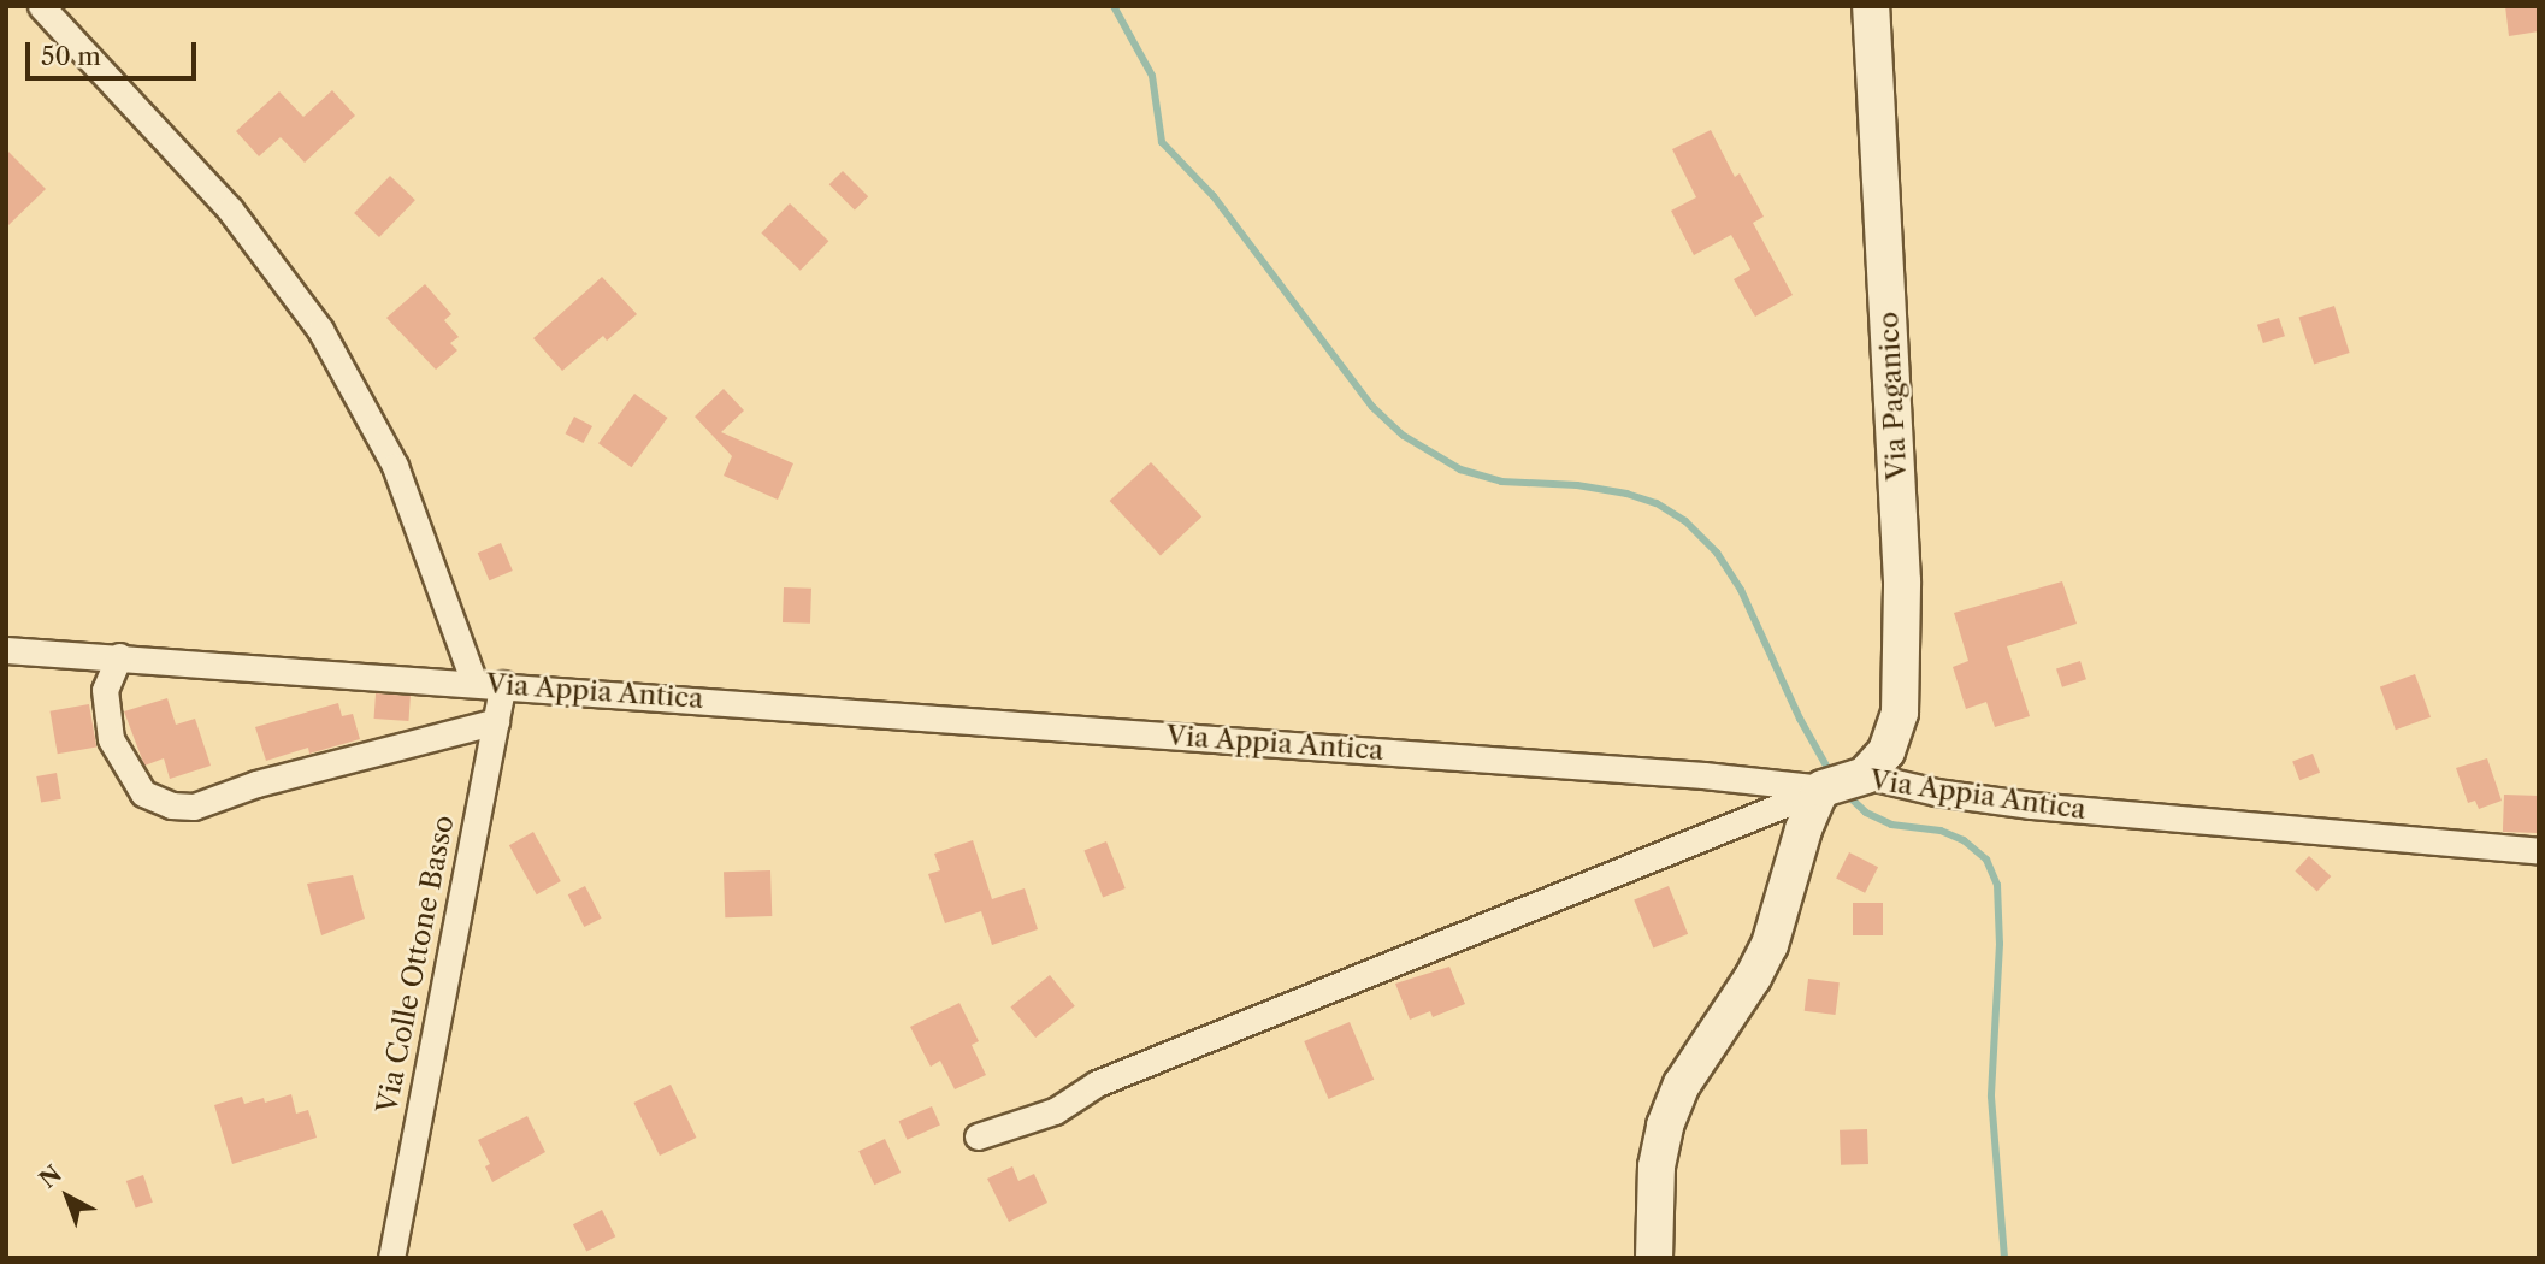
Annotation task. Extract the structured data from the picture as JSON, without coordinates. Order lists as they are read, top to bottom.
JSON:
{
  "streets": {
    "street": ["Via Paganico", "Via Appia Antica", "Via Colle Ottone Basso"]
  },
  "crossings": [
    ["Via Paganico", "Via Appia Antica"],
    ["Via Appia Antica", "Via Colle Ottone Basso"]
  ],
  "scale_bar": "50 m",
  "north": "top left"
}
